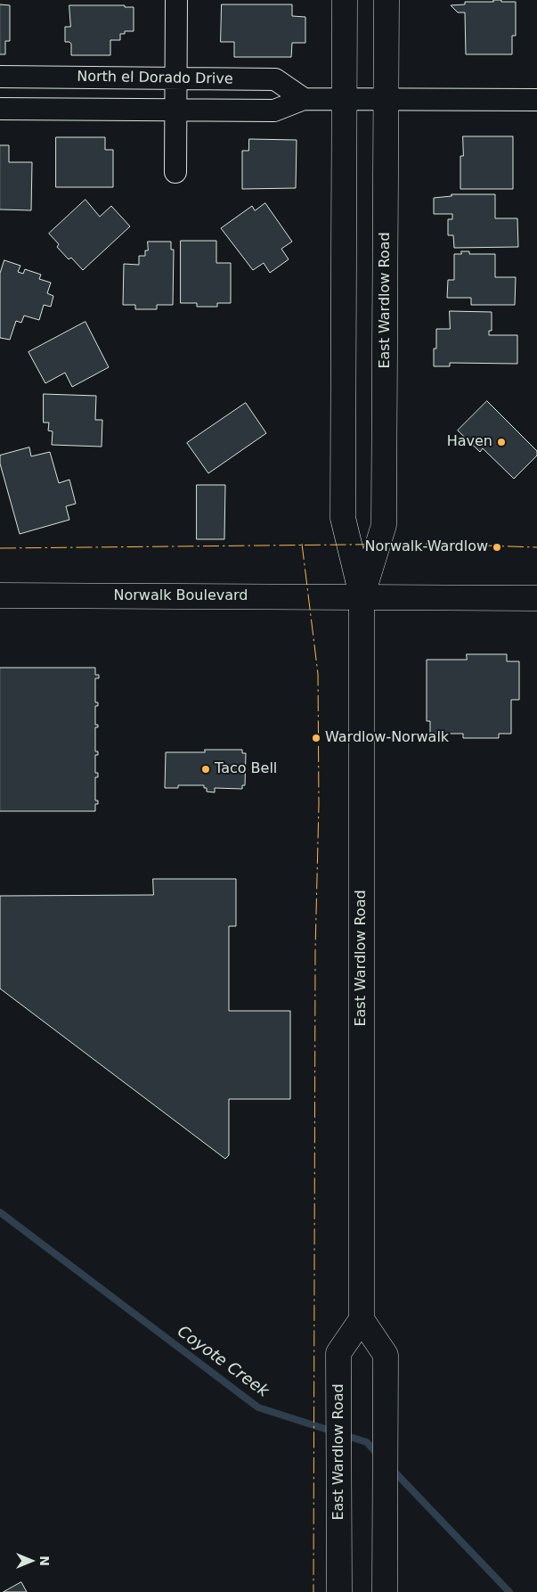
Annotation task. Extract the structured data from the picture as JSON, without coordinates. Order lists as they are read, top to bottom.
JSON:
{
  "streets": {
    "main road": ["East Wardlow Road", "Norwalk Boulevard"],
    "street": ["North el Dorado Drive"]
  },
  "crossings": [
    ["East Wardlow Road", "Norwalk Boulevard"]
  ],
  "water": ["Coyote Creek"],
  "places": [
    "Haven",
    "Norwalk-Wardlow",
    "Wardlow-Norwalk",
    "Taco Bell"
  ],
  "north": "right"
}
